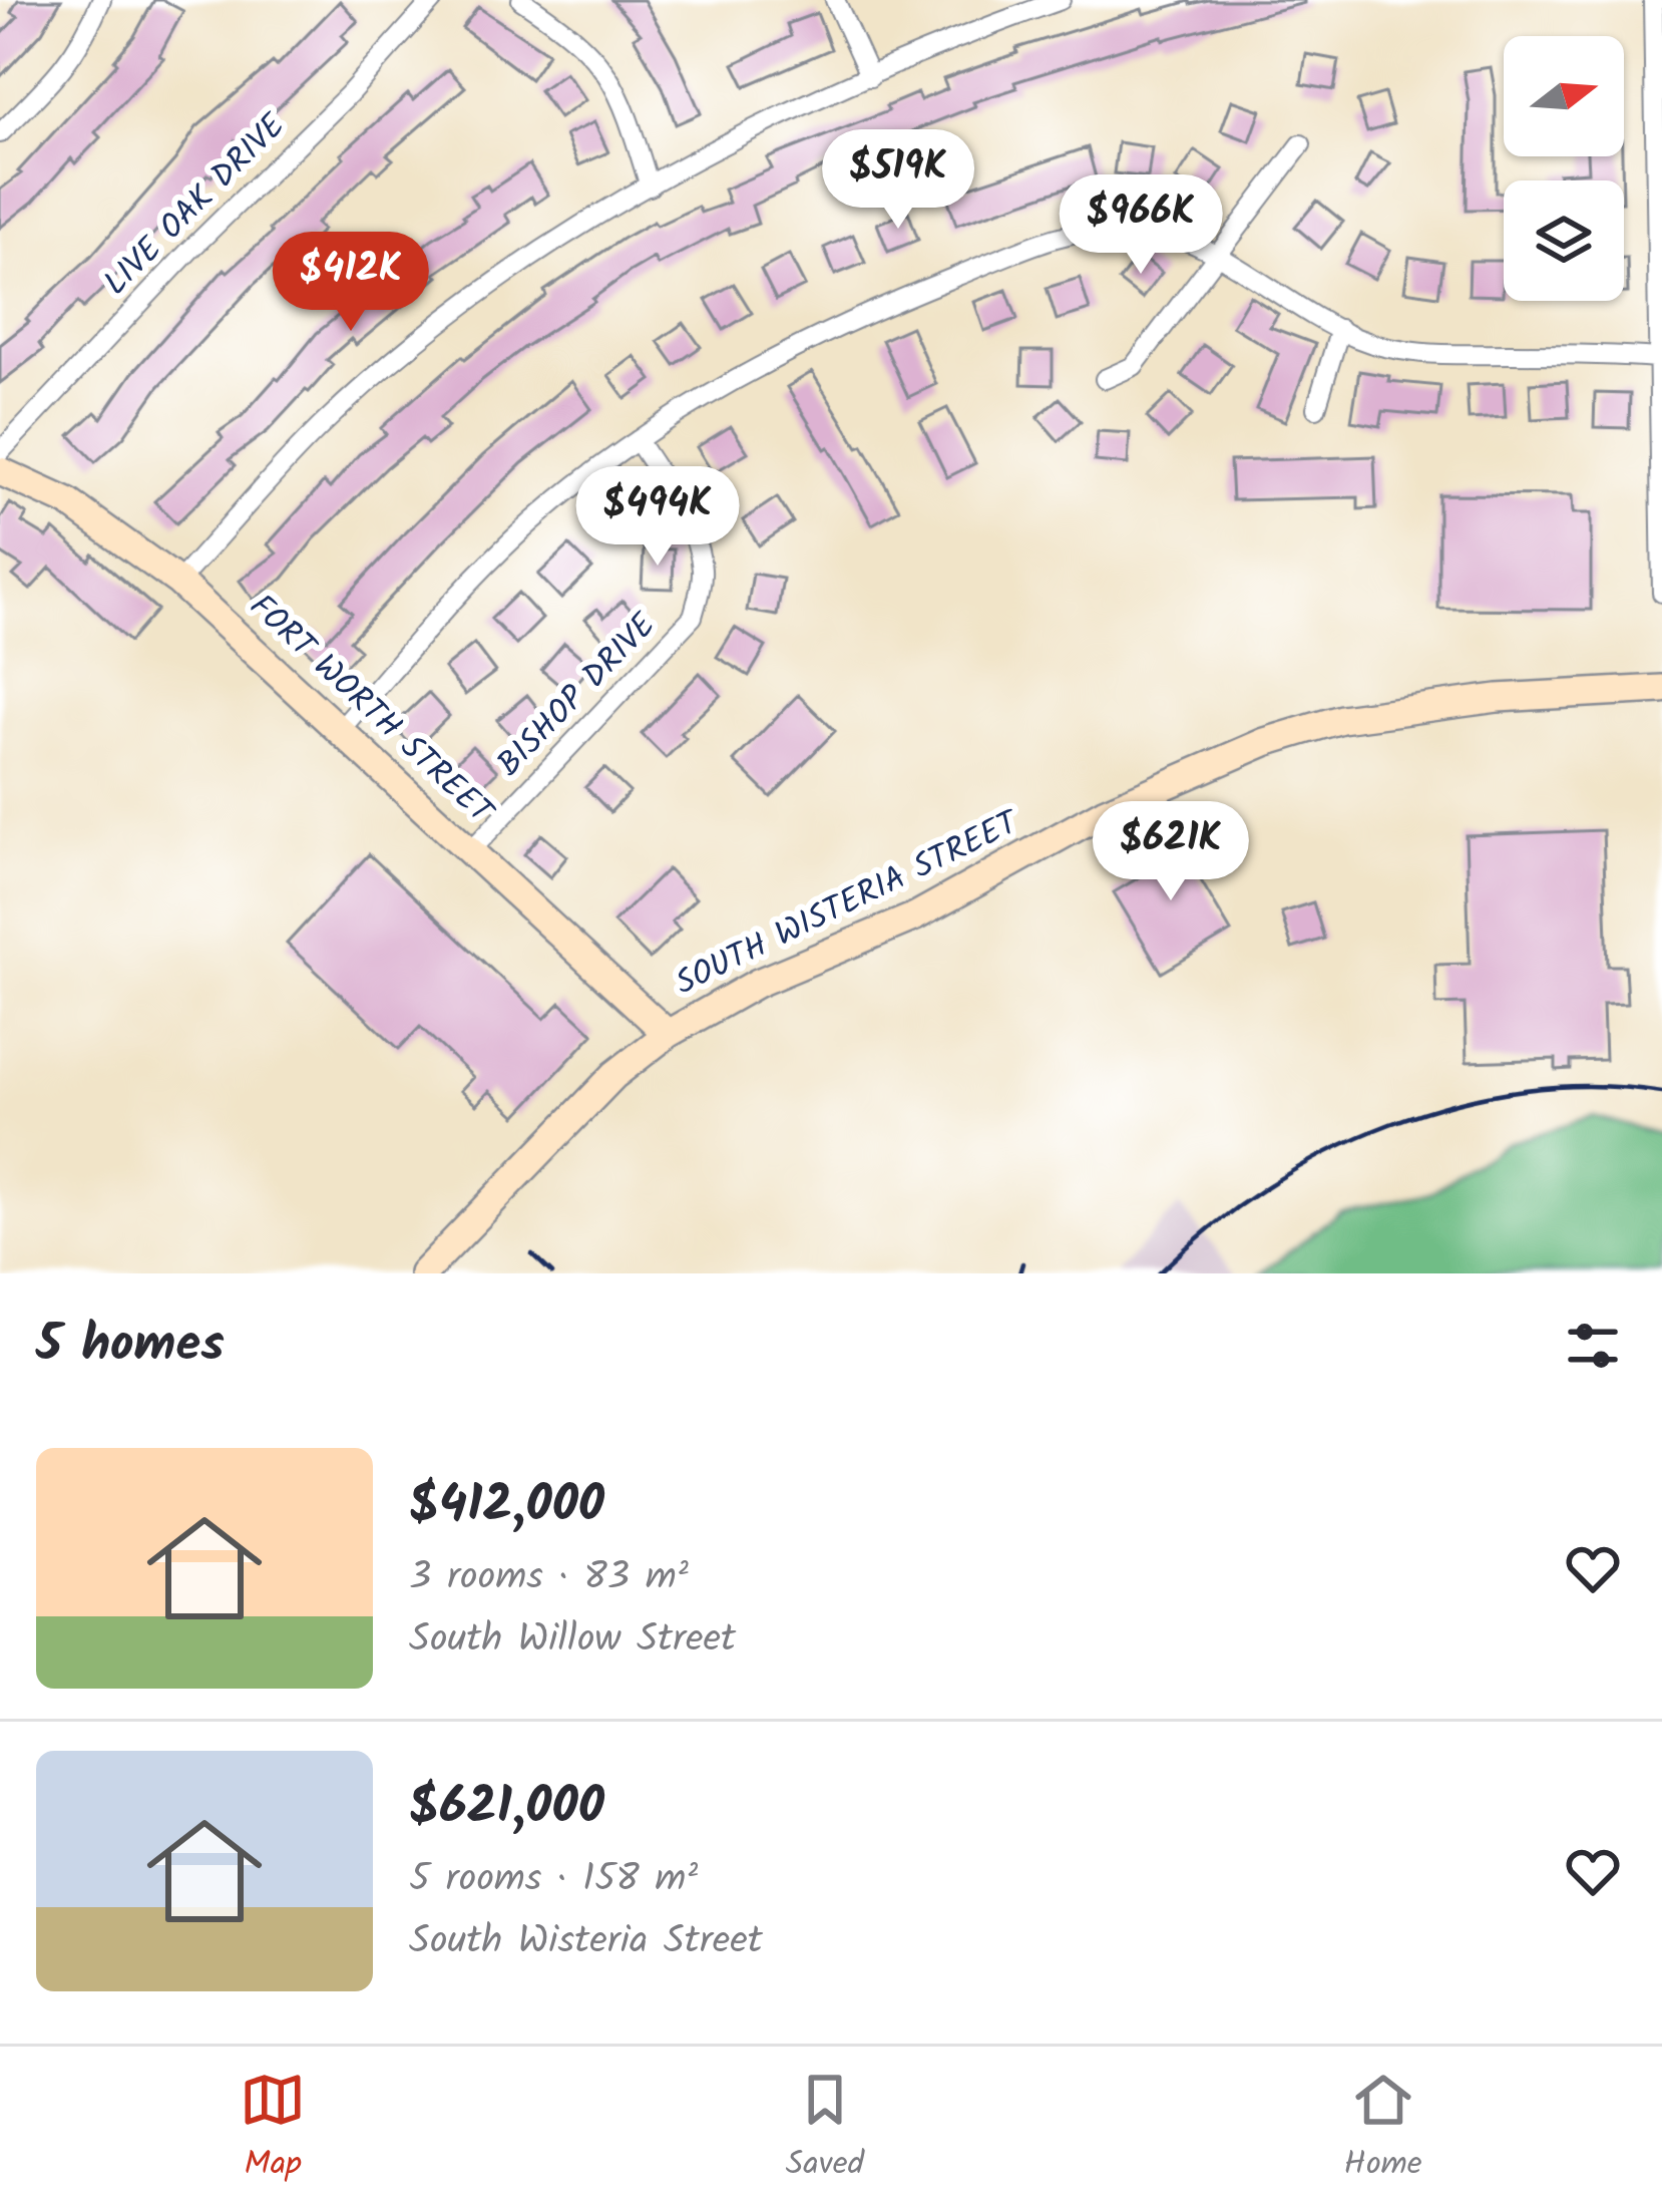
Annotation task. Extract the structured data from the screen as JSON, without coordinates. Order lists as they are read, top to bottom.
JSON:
{
  "streets": {
    "street": [
      "LIVE OAK DRIVE",
      "BISHOP DRIVE",
      "FORT WORTH STREET",
      "SOUTH WISTERIA STREET"
    ]
  },
  "crossings": [
    ["BISHOP DRIVE", "FORT WORTH STREET"],
    ["FORT WORTH STREET", "SOUTH WISTERIA STREET"]
  ],
  "north": "right",
  "page": {
    "price": [
      "$519K",
      "$966K",
      "$412K",
      "$494K",
      "$621K"
    ],
    "heading": "5 homes",
    "list": [
      {
        "name": "$412,000",
        "note": "3 rooms · 83 m² · South Willow Street"
      },
      {
        "name": "$621,000",
        "note": "5 rooms · 158 m² · South Wisteria Street"
      }
    ],
    "tabs": ["Map", "Saved", "Home"]
  }
}
